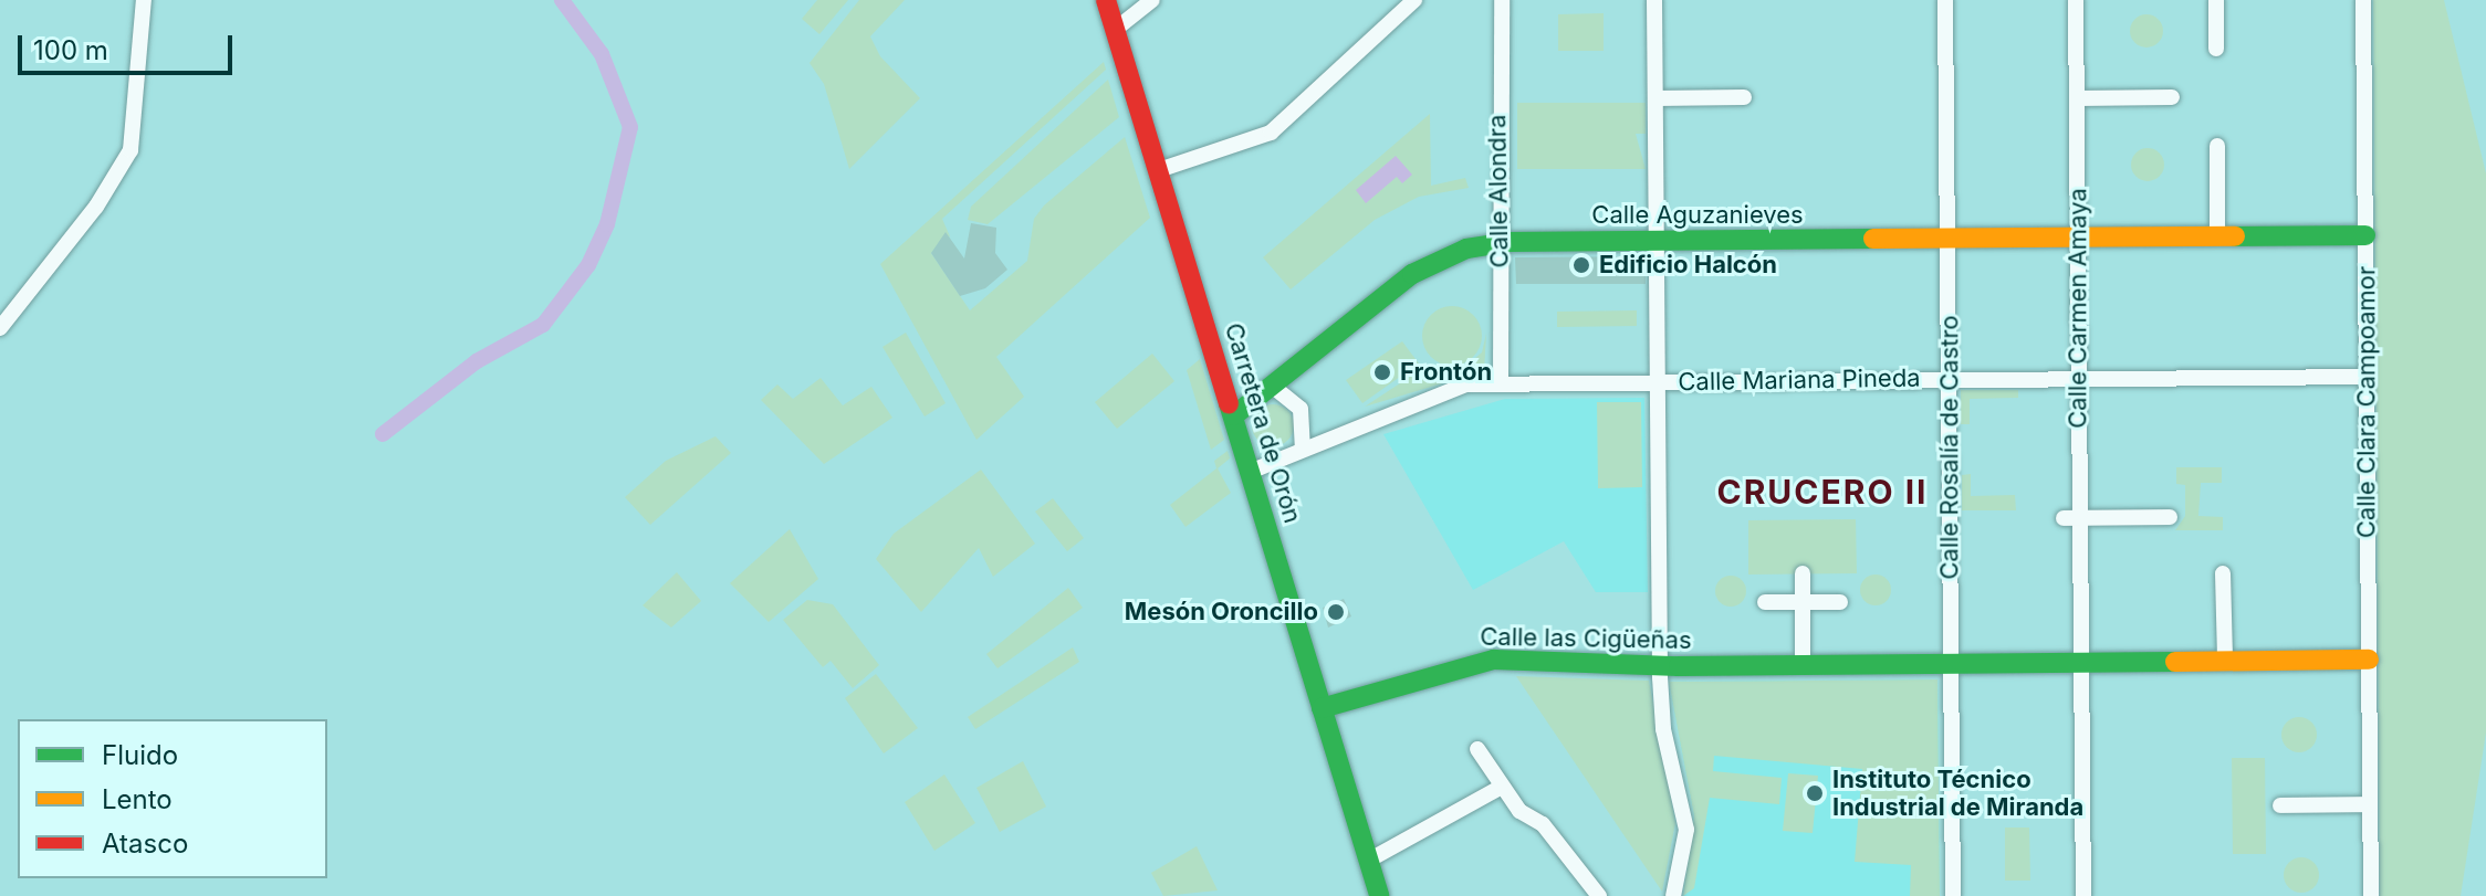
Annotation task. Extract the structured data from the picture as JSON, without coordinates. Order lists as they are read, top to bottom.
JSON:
{
  "streets": {
    "street": [
      "Calle Alondra",
      "Calle Aguzanieves",
      "Calle Carmen Amaya",
      "Calle Mariana Pineda",
      "Calle Clara Campoamor",
      "Carretera de Orón",
      "Calle Rosalía de Castro",
      "Calle las Cigüeñas"
    ]
  },
  "crossings": [
    ["Calle Alondra", "Calle Aguzanieves"],
    ["Calle Alondra", "Calle Mariana Pineda"],
    ["Calle Aguzanieves", "Calle Carmen Amaya"],
    ["Calle Aguzanieves", "Calle Clara Campoamor"],
    ["Calle Aguzanieves", "Carretera de Orón"],
    ["Calle Aguzanieves", "Calle Rosalía de Castro"],
    ["Calle Carmen Amaya", "Calle Mariana Pineda"],
    ["Calle Carmen Amaya", "Calle las Cigüeñas"],
    ["Calle Mariana Pineda", "Calle Clara Campoamor"],
    ["Calle Mariana Pineda", "Carretera de Orón"],
    ["Calle Mariana Pineda", "Calle Rosalía de Castro"],
    ["Calle Clara Campoamor", "Calle las Cigüeñas"],
    ["Carretera de Orón", "Calle las Cigüeñas"],
    ["Calle Rosalía de Castro", "Calle las Cigüeñas"]
  ],
  "districts": ["CRUCERO II"],
  "places": [
    "Edificio Halcón",
    "Frontón",
    "Mesón Oroncillo",
    "Instituto Técnico Industrial de Miranda"
  ],
  "legend": ["Fluido", "Lento", "Atasco"],
  "scale_bar": "100 m"
}
